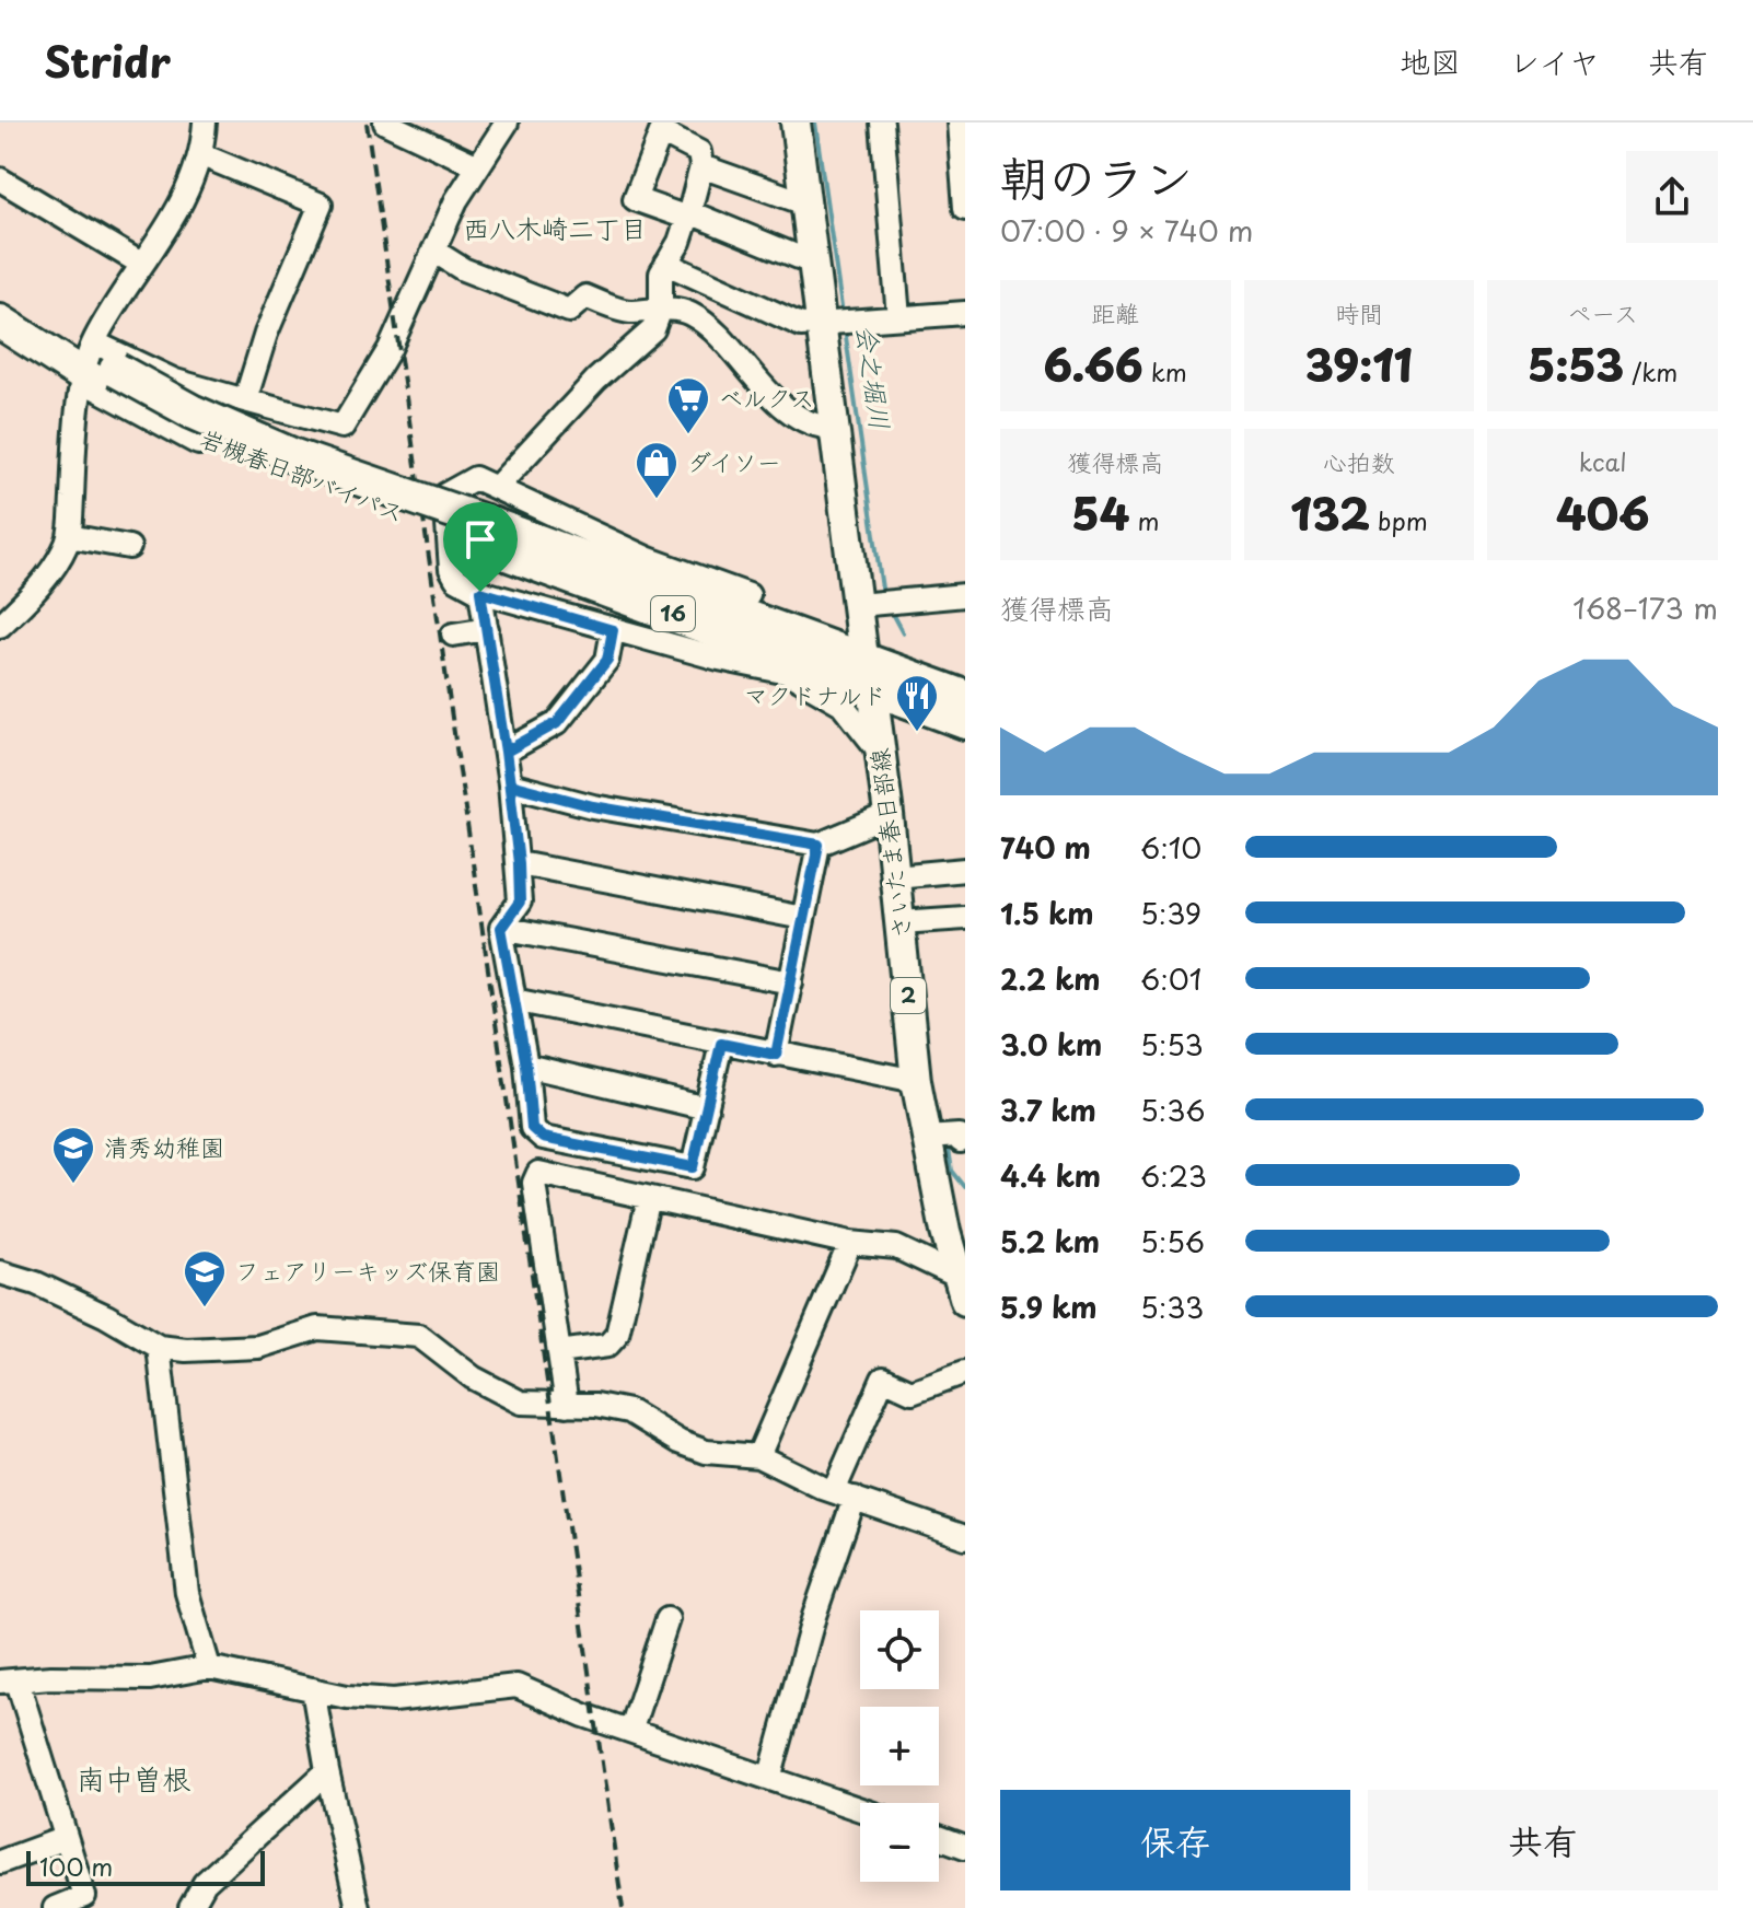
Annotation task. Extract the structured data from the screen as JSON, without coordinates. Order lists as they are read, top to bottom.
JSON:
{
  "streets": {
    "highway": ["岩槻春日部バイパス", "16"],
    "main road": ["さいたま春日部線", "2"]
  },
  "crossings": [
    ["岩槻春日部バイパス", "さいたま春日部線"]
  ],
  "districts": ["西八木崎二丁目", "南中曽根"],
  "water": ["会之堀川"],
  "places": {
    "supermarket": ["ベルクス"],
    "shop": ["ダイソー"],
    "restaurant": ["マクドナルド"],
    "school or university": ["清秀幼稚園", "フェアリーキッズ保育園"]
  },
  "scale_bar": "100 m",
  "page": {
    "header": "Stridr",
    "nav": ["地図", "レイヤ", "共有"],
    "heading": ["朝のラン", "07:00 · 9 × 740 m"],
    "stats": [
      ["距離", "6.66 km"],
      ["時間", "39:11"],
      ["ペース", "5:53 /km"],
      ["獲得標高", "54 m"],
      ["心拍数", "132 bpm"],
      ["kcal", "406"]
    ],
    "chart": ["獲得標高", "168–173 m"],
    "list": [
      {
        "name": "740 m",
        "note": "6:10"
      },
      {
        "name": "1.5 km",
        "note": "5:39"
      },
      {
        "name": "2.2 km",
        "note": "6:01"
      },
      {
        "name": "3.0 km",
        "note": "5:53"
      },
      {
        "name": "3.7 km",
        "note": "5:36"
      },
      {
        "name": "4.4 km",
        "note": "6:23"
      },
      {
        "name": "5.2 km",
        "note": "5:56"
      },
      {
        "name": "5.9 km",
        "note": "5:33"
      }
    ],
    "map_buttons": ["+", "−"],
    "buttons": ["保存", "共有"],
    "scale": "100 m"
  }
}
